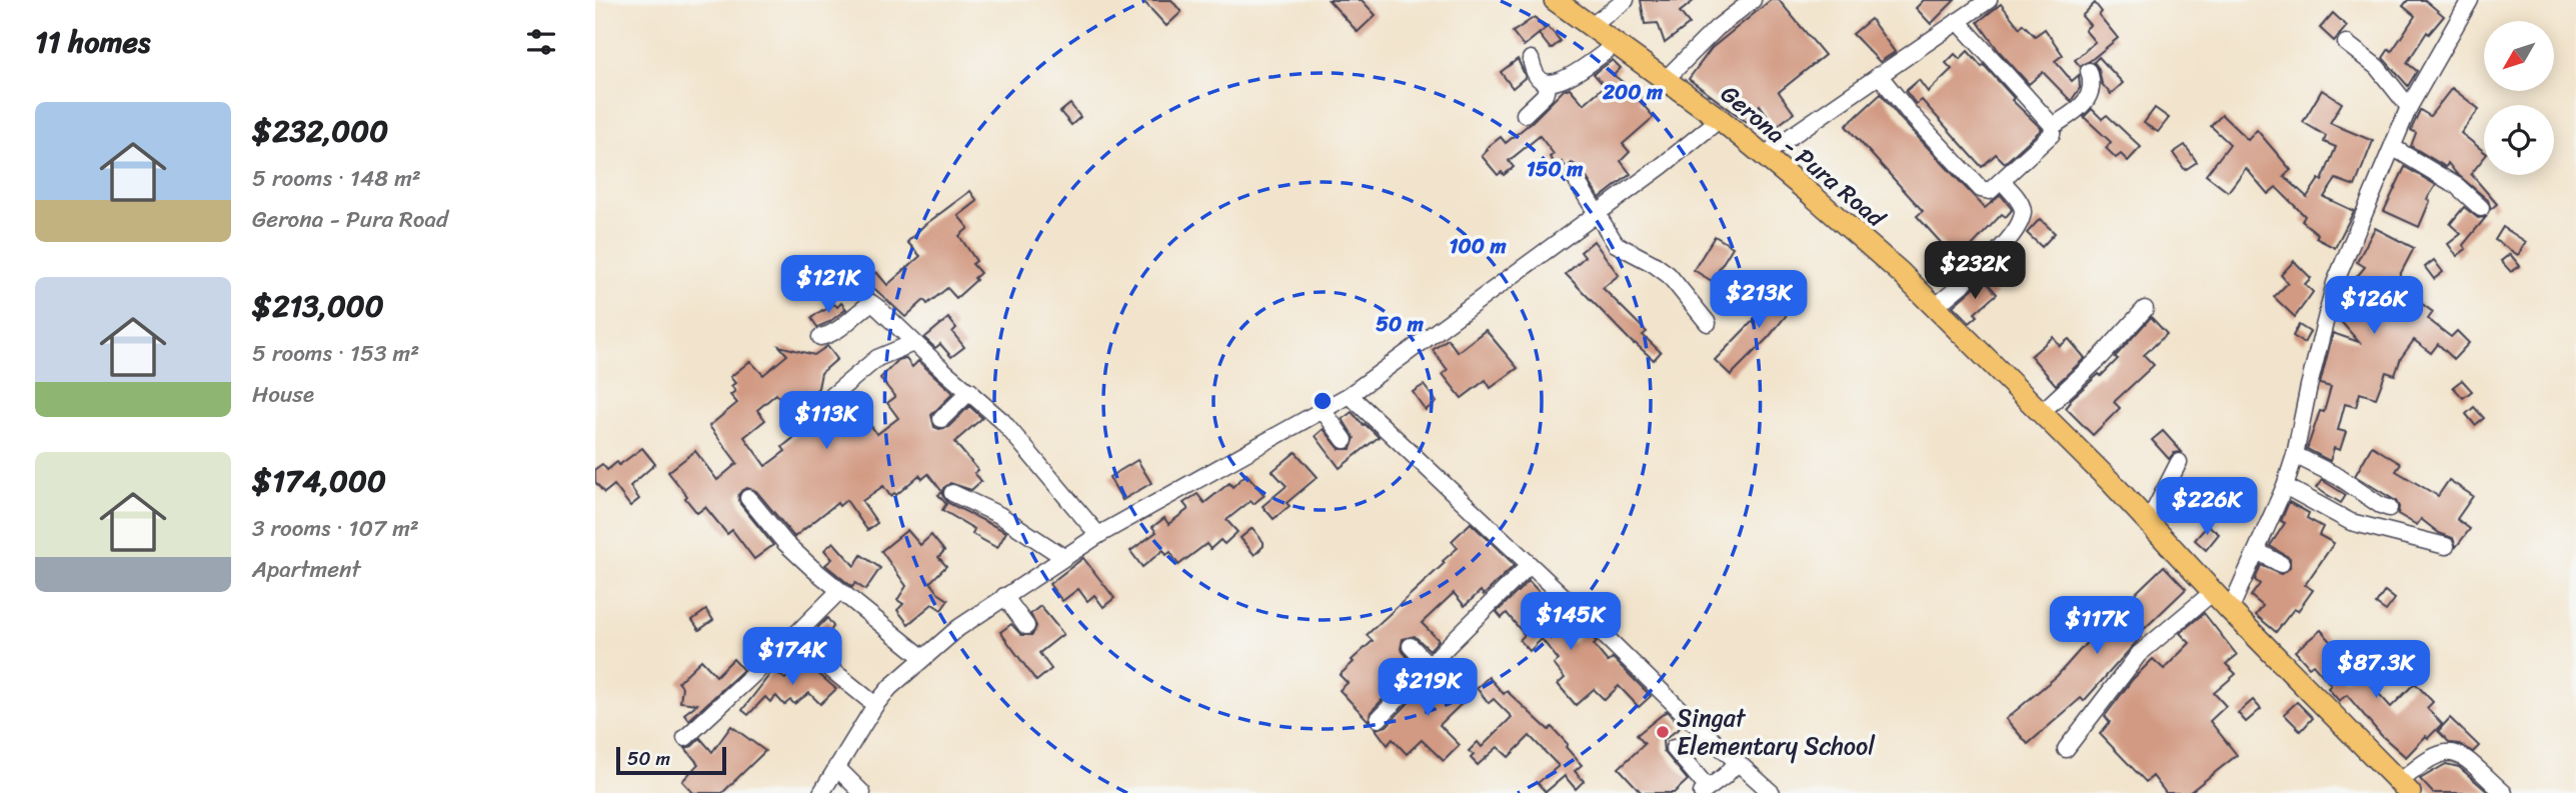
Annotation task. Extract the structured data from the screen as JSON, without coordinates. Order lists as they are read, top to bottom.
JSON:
{
  "streets": {
    "main road": ["Gerona - Pura Road"]
  },
  "places": ["Singat Elementary School"],
  "scale_bar": "50 m",
  "north": "bottom left",
  "page": {
    "heading": "11 homes",
    "list": [
      {
        "name": "$232,000",
        "note": "5 rooms · 148 m² · Gerona - Pura Road"
      },
      {
        "name": "$213,000",
        "note": "5 rooms · 153 m² · House"
      },
      {
        "name": "$174,000",
        "note": "3 rooms · 107 m² · Apartment"
      }
    ],
    "price": [
      "$232K",
      "$121K",
      "$213K",
      "$126K",
      "$113K",
      "$226K",
      "$145K",
      "$117K",
      "$174K",
      "$87.3K",
      "$219K"
    ],
    "scale": "50 m"
  },
  "rings": [
    "200 m",
    "150 m",
    "100 m",
    "50 m"
  ]
}
